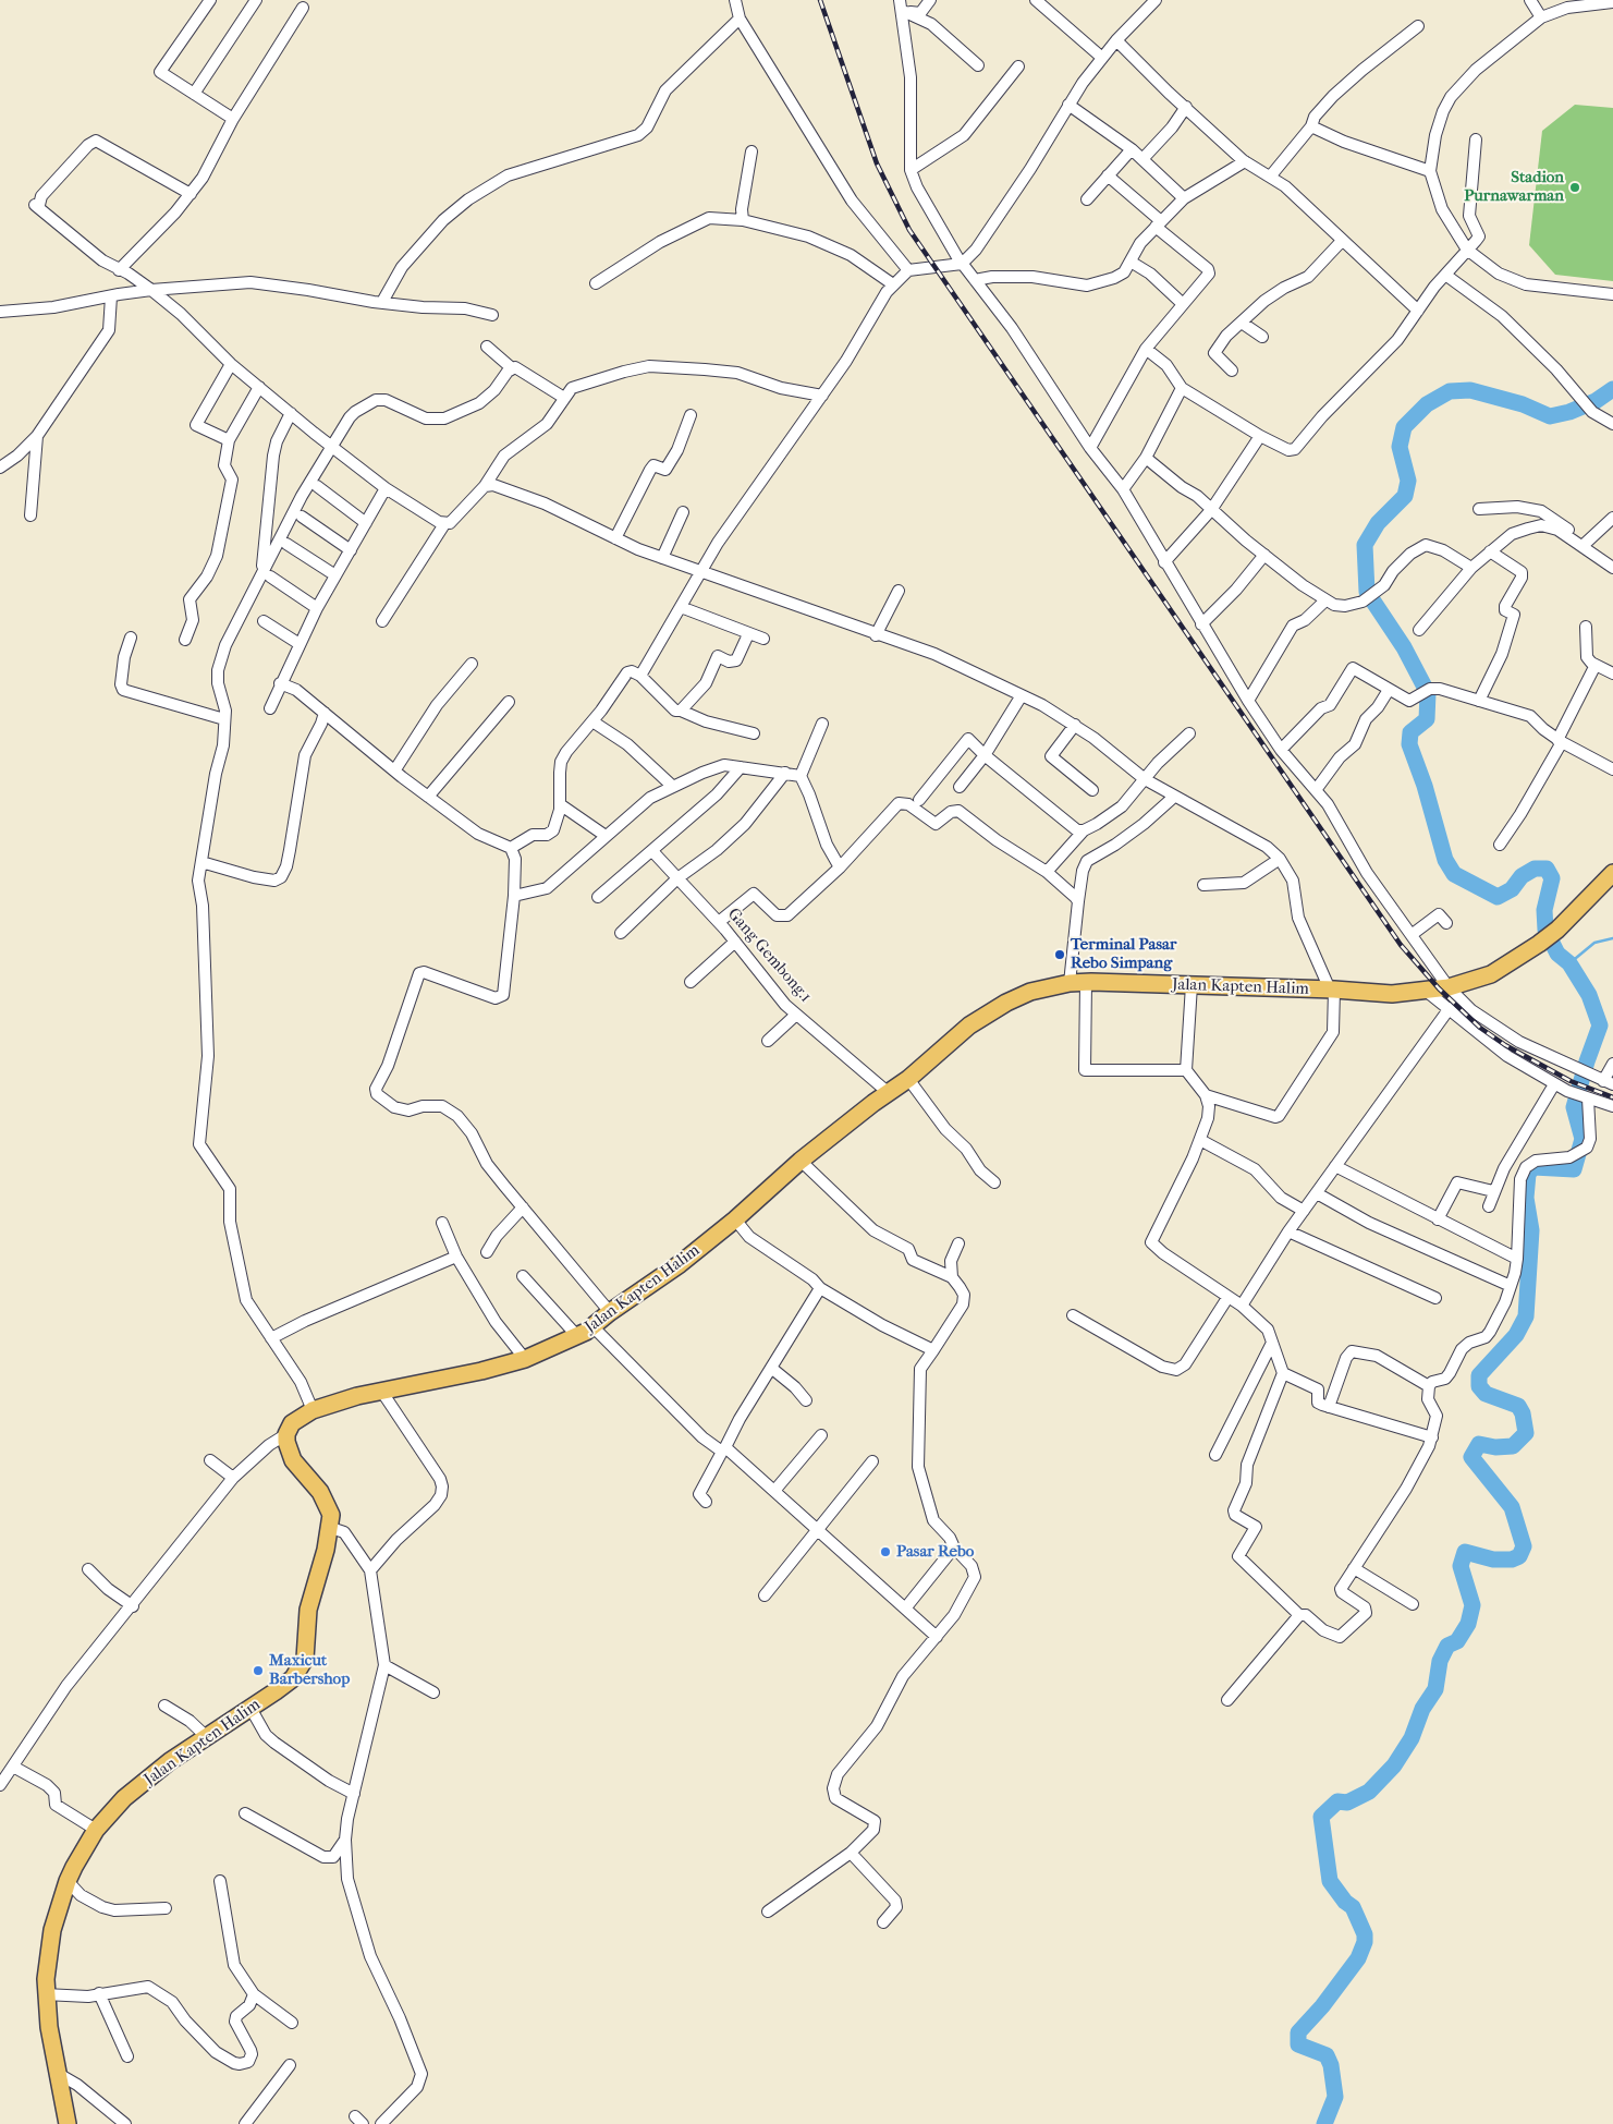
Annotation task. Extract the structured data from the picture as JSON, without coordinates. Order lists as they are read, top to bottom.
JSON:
{
  "streets": {
    "main road": ["Jalan Kapten Halim"],
    "street": ["Gang Gembong.1"]
  },
  "crossings": [
    ["Gang Gembong.1", "Jalan Kapten Halim"]
  ],
  "places": [
    "Stadion Purnawarman",
    "Terminal Pasar Rebo Simpang",
    "Pasar Rebo",
    "Maxicut Barbershop"
  ]
}
